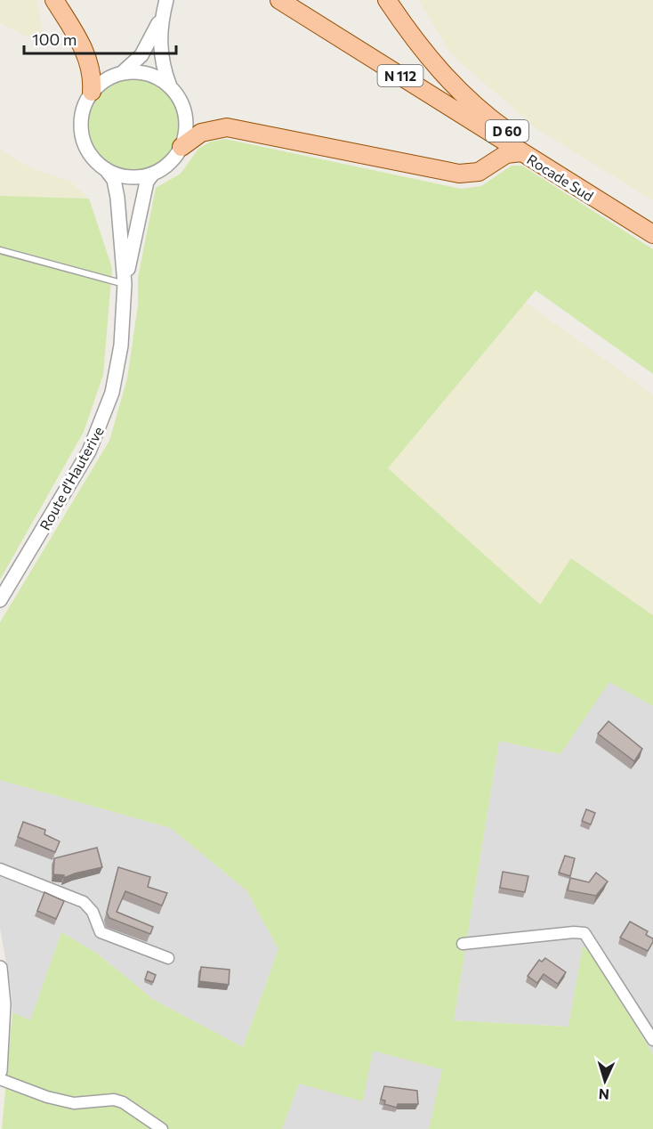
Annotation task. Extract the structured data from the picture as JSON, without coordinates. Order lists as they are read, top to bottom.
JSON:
{
  "streets": {
    "main road": ["N 112", "D 60", "Rocade Sud"],
    "street": ["Route d'Hauterive"]
  },
  "crossings": [
    ["D 60", "Rocade Sud"]
  ],
  "scale_bar": "100 m",
  "north": "bottom"
}
